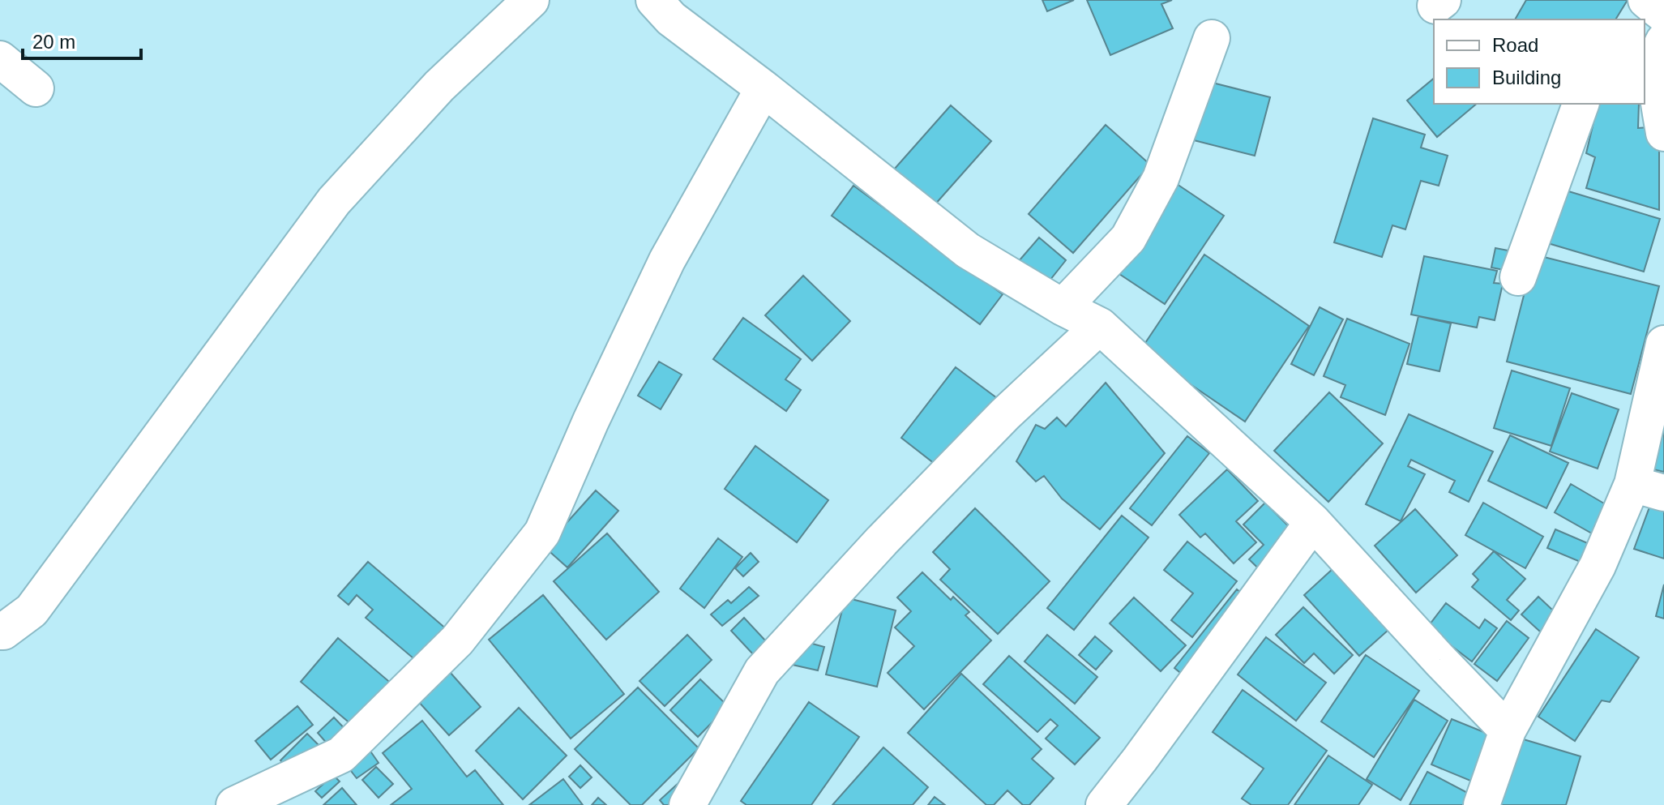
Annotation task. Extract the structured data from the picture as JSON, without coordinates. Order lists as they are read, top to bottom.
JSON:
{
  "legend": ["Road", "Building"],
  "scale_bar": "20 m"
}
